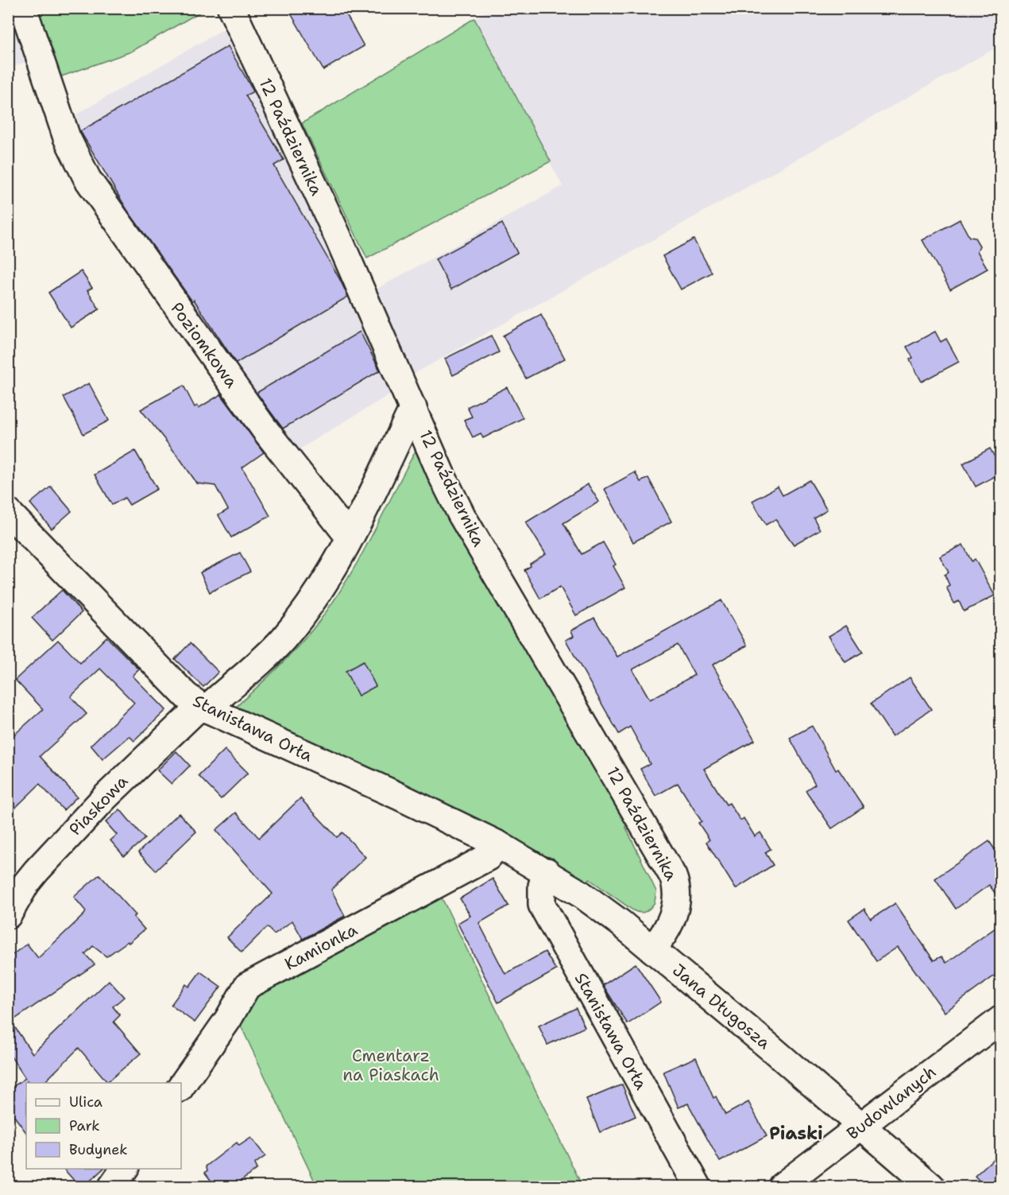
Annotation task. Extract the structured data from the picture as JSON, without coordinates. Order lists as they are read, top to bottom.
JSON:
{
  "streets": {
    "street": [
      "12 Października",
      "Poziomkowa",
      "Stanisława Orła",
      "Piaskowa",
      "Kamionka",
      "Jana Długosza",
      "Budowlanych"
    ]
  },
  "crossings": [
    ["12 Października", "Jana Długosza"],
    ["Poziomkowa", "Piaskowa"],
    ["Stanisława Orła", "Piaskowa"],
    ["Stanisława Orła", "Kamionka"],
    ["Stanisława Orła", "Jana Długosza"],
    ["Kamionka", "Jana Długosza"],
    ["Jana Długosza", "Budowlanych"]
  ],
  "districts": ["Piaski"],
  "parks": ["Cmentarz na Piaskach"],
  "legend": ["Ulica", "Park", "Budynek"]
}
